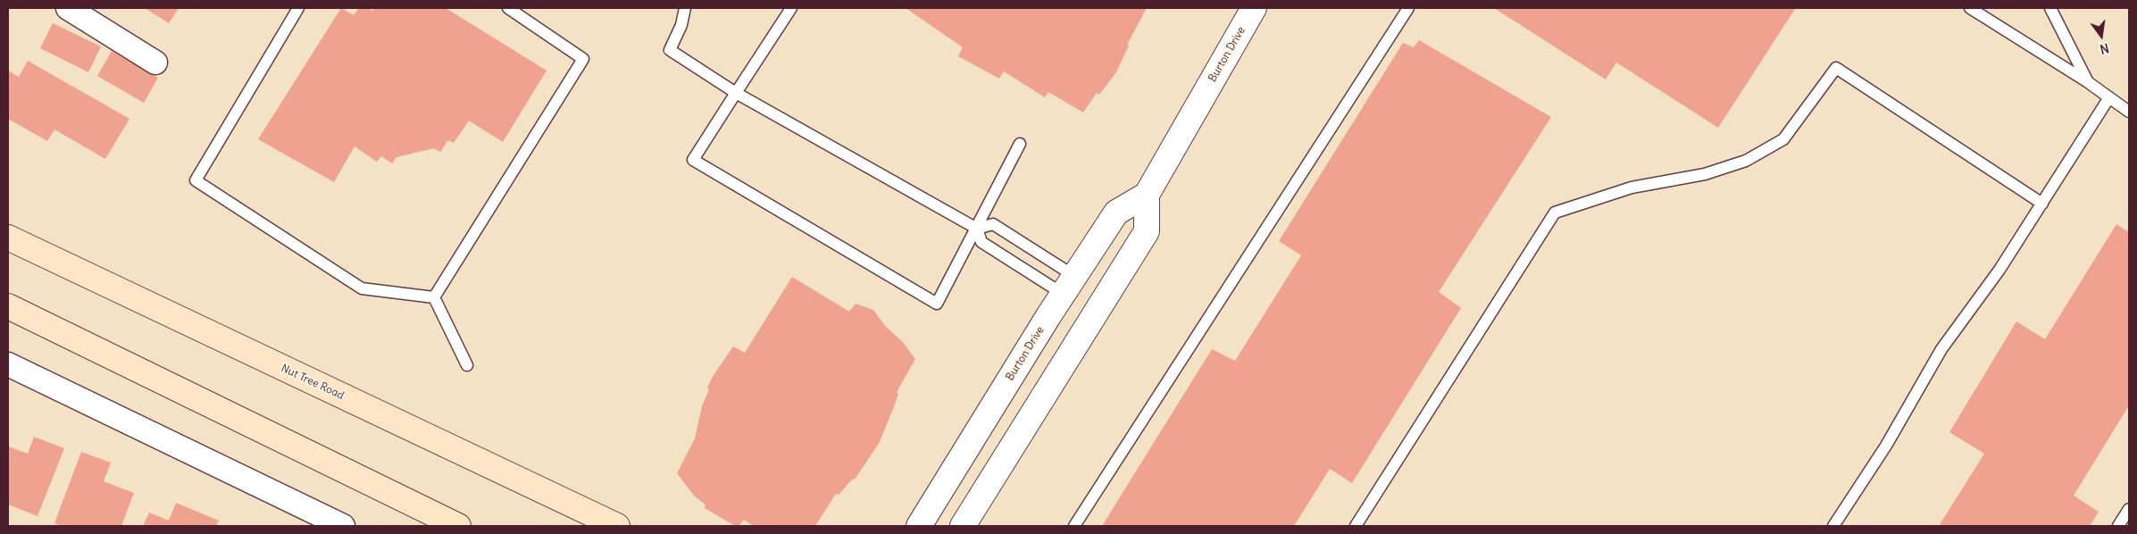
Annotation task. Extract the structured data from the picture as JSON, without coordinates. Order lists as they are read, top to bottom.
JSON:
{
  "streets": {
    "main road": ["Nut Tree Road"],
    "street": ["Burton Drive"]
  },
  "north": "bottom"
}
